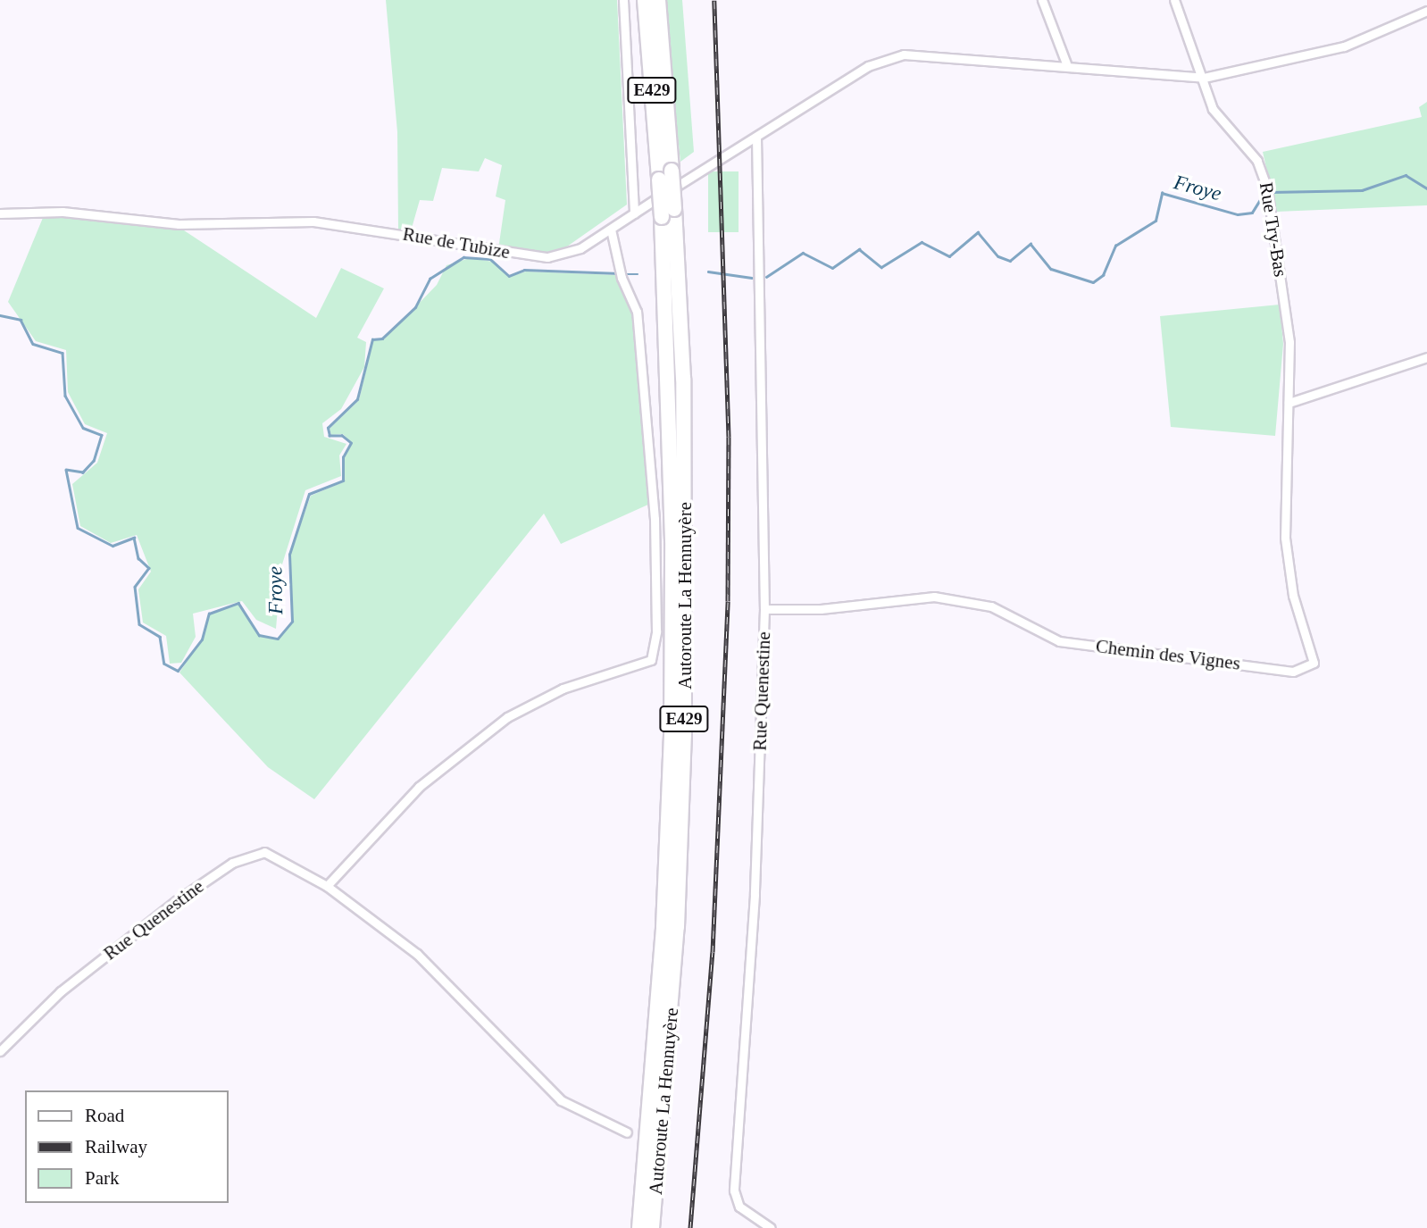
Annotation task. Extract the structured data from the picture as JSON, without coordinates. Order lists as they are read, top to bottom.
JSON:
{
  "streets": {
    "highway": ["E429", "Autoroute La Hennuyère"],
    "street": [
      "Rue Try-Bas",
      "Rue de Tubize",
      "Chemin des Vignes",
      "Rue Quenestine"
    ]
  },
  "crossings": [
    ["Rue Try-Bas", "Chemin des Vignes"],
    ["Rue de Tubize", "Rue Quenestine"],
    ["Chemin des Vignes", "Rue Quenestine"]
  ],
  "water": ["Froye"],
  "legend": ["Road", "Railway", "Park"]
}
